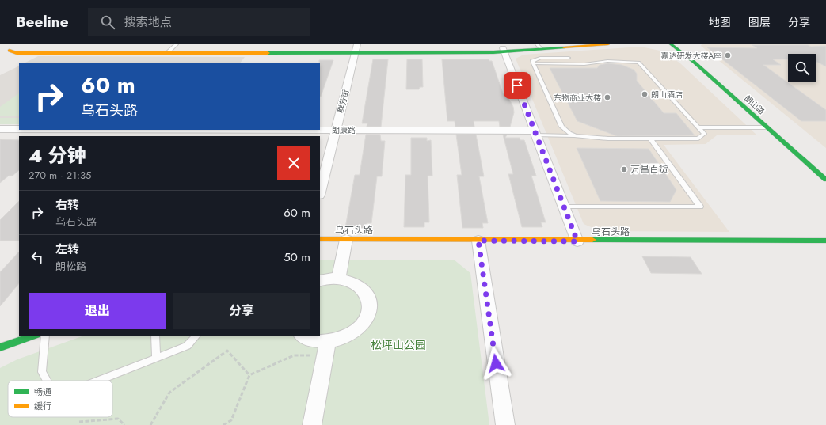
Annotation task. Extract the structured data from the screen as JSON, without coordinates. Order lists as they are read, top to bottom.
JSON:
{
  "streets": {
    "street": [
      "群芳街",
      "朗山路",
      "朗康路",
      "乌石头路"
    ]
  },
  "crossings": [
    ["群芳街", "朗康路"]
  ],
  "parks": ["松坪山公园"],
  "places": [
    "嘉达研发大楼A座",
    "朗山酒店",
    "东物商业大楼",
    "万昌百货"
  ],
  "legend": ["畅通", "缓行"],
  "page": {
    "header": "Beeline",
    "search": "搜索地点",
    "nav": ["地图", "图层", "分享"],
    "turn": ["60 m", "乌石头路"],
    "heading": ["4 分钟", "270 m · 21:35"],
    "list": [
      {
        "name": "右转",
        "note": "乌石头路",
        "value": "60 m"
      },
      {
        "name": "左转",
        "note": "朗松路",
        "value": "50 m"
      }
    ],
    "buttons": ["退出", "分享"]
  }
}
